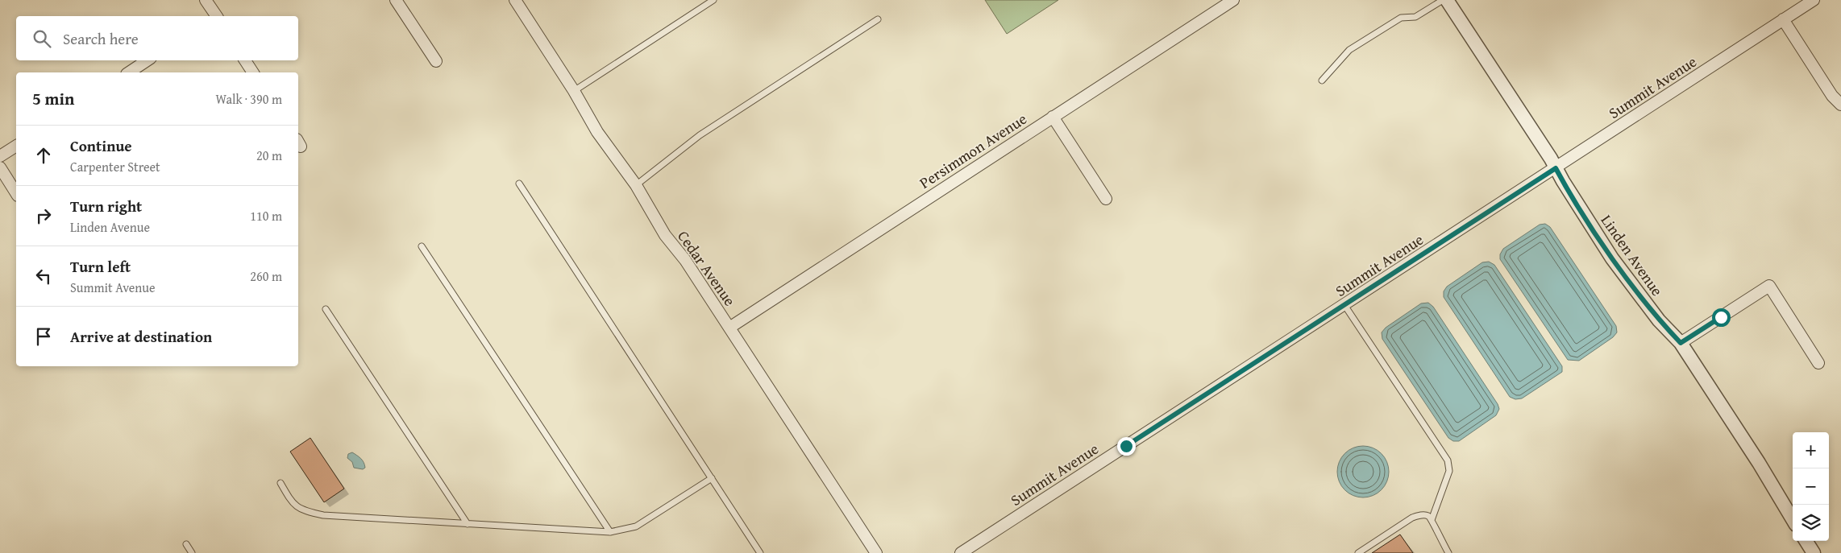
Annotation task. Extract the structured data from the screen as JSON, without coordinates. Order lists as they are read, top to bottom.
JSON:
{
  "streets": {
    "street": [
      "Summit Avenue",
      "Persimmon Avenue",
      "Linden Avenue",
      "Cedar Avenue"
    ]
  },
  "crossings": [
    ["Summit Avenue", "Linden Avenue"],
    ["Persimmon Avenue", "Cedar Avenue"]
  ],
  "page": {
    "search": "Search here",
    "heading": ["5 min", "Walk · 390 m"],
    "list": [
      ["Continue", "Carpenter Street", "20 m"],
      ["Turn right", "Linden Avenue", "110 m"],
      ["Turn left", "Summit Avenue", "260 m"],
      "Arrive at destination"
    ],
    "map_buttons": ["+", "−"]
  }
}
